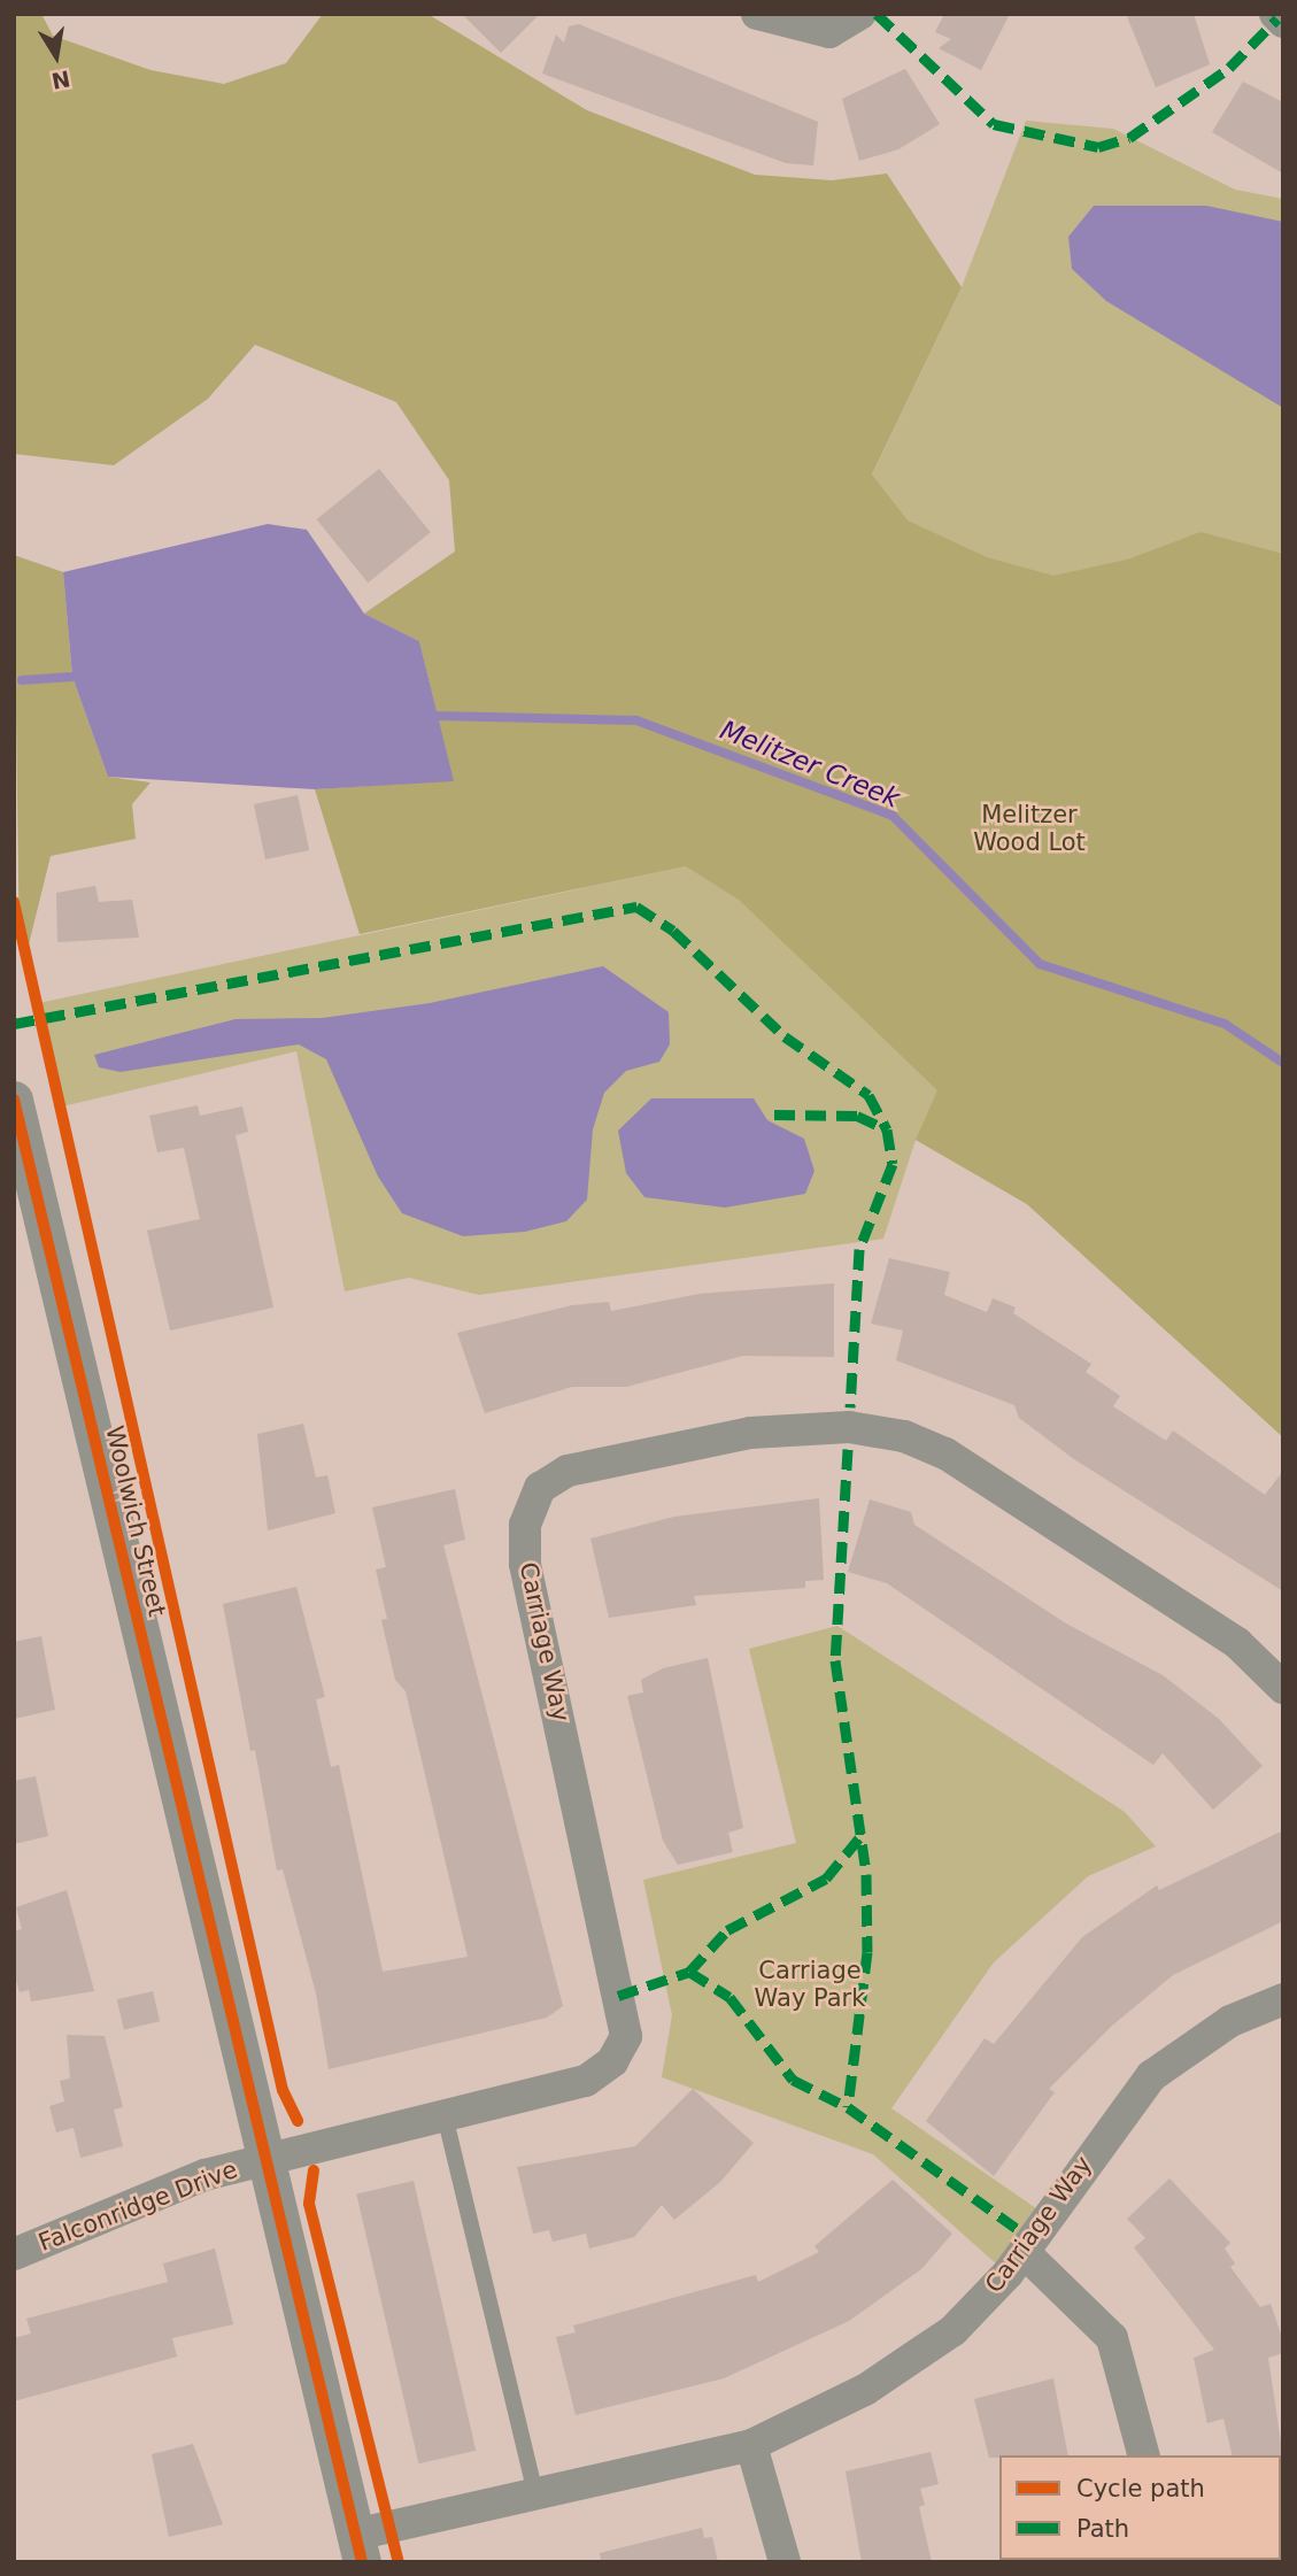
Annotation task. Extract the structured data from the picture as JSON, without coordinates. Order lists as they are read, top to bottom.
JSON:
{
  "streets": {
    "street": ["Woolwich Street", "Carriage Way", "Falconridge Drive"]
  },
  "crossings": [
    ["Woolwich Street", "Carriage Way"],
    ["Woolwich Street", "Falconridge Drive"],
    ["Carriage Way", "Falconridge Drive"]
  ],
  "water": ["Melitzer Creek"],
  "parks": ["Melitzer Wood Lot", "Carriage Way Park"],
  "legend": ["Cycle path", "Path"],
  "north": "bottom"
}
